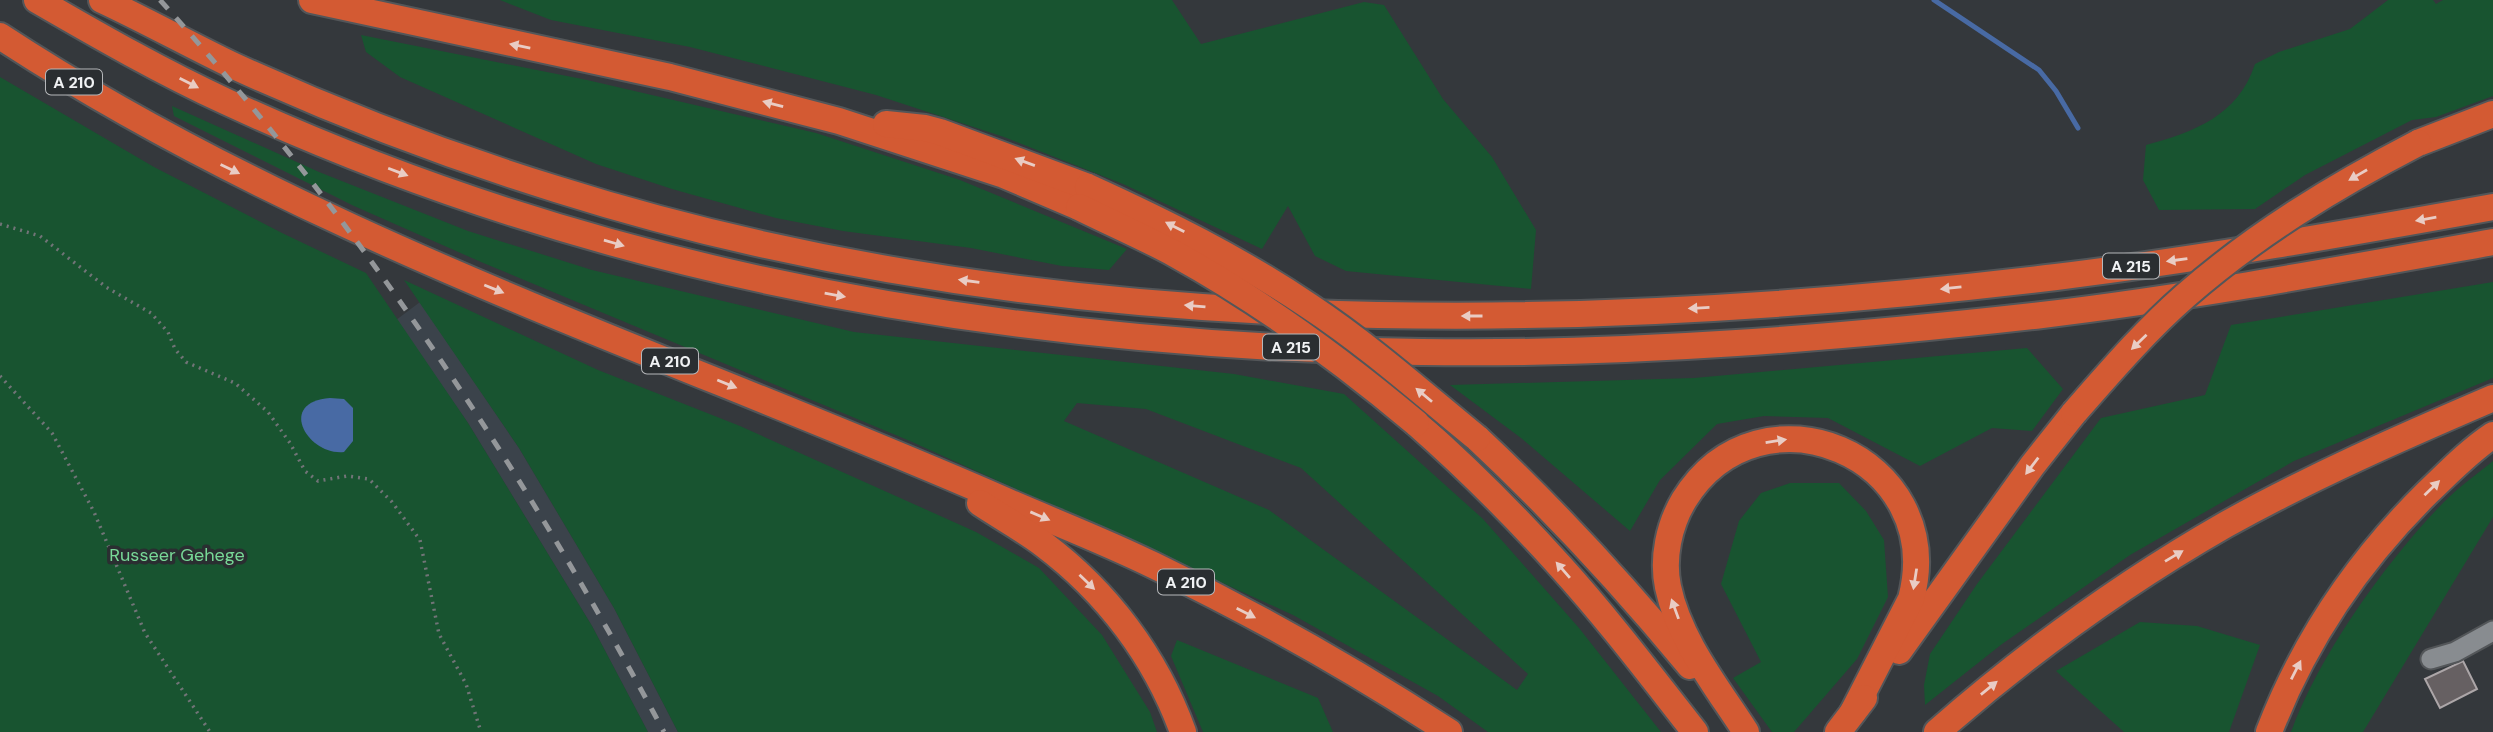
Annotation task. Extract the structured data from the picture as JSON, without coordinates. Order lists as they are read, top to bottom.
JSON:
{
  "streets": {
    "highway": ["A 210", "A 215"]
  },
  "parks": ["Russeer Gehege"]
}
